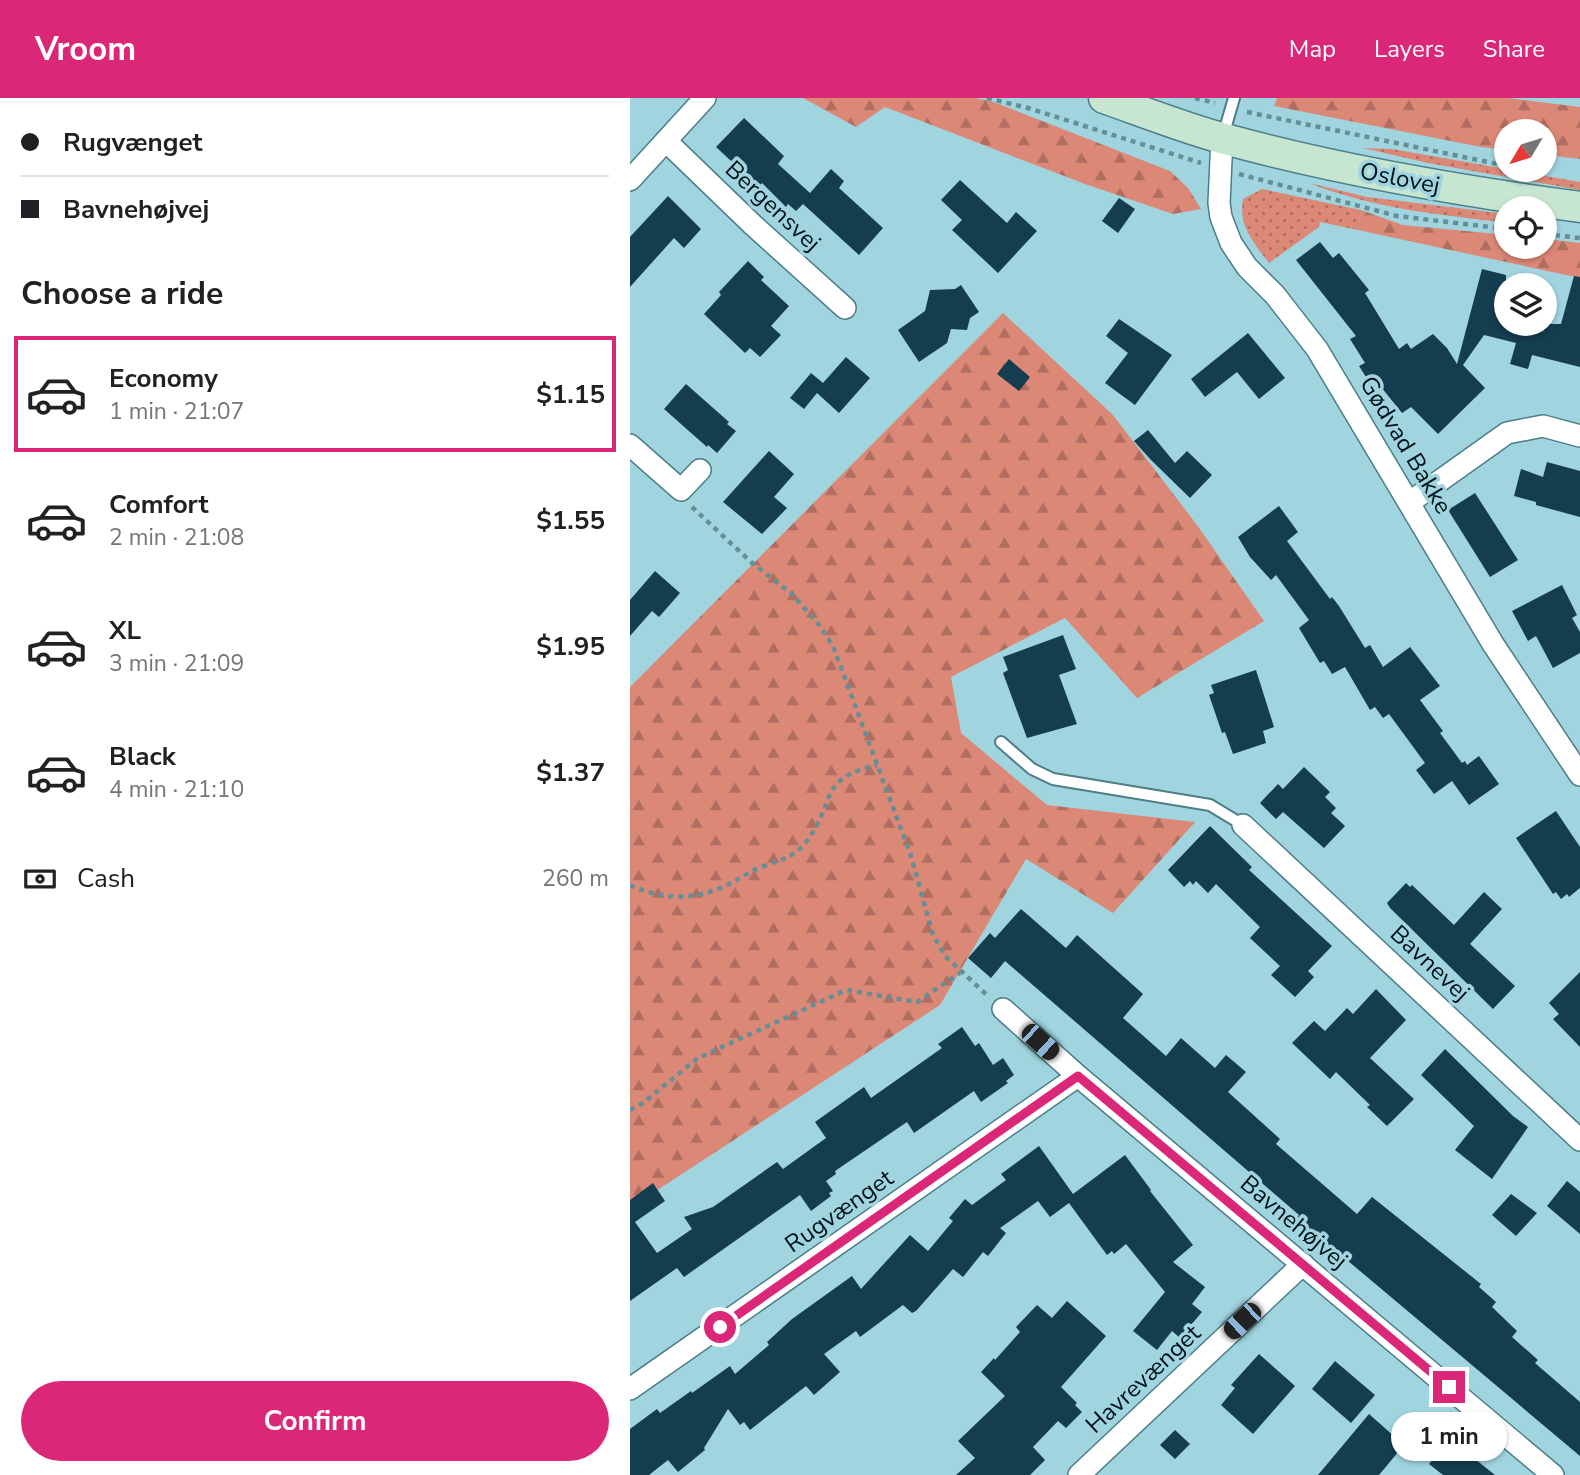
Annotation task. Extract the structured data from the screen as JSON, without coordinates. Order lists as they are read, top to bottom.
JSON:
{
  "streets": {
    "street": [
      "Oslovej",
      "Bergensvej",
      "Gødvad Bakke",
      "Bavnevej",
      "Rugvænget",
      "Bavnehøjvej",
      "Havrevænget"
    ]
  },
  "crossings": [
    ["Oslovej", "Gødvad Bakke"],
    ["Rugvænget", "Bavnehøjvej"],
    ["Bavnehøjvej", "Havrevænget"]
  ],
  "north": "bottom left",
  "page": {
    "header": "Vroom",
    "nav": ["Map", "Layers", "Share"],
    "banner": ["Rugvænget", "Bavnehøjvej"],
    "heading": "Choose a ride",
    "list": [
      {
        "name": "Economy",
        "note": "1 min · 21:07",
        "value": "$1.15"
      },
      {
        "name": "Comfort",
        "note": "2 min · 21:08",
        "value": "$1.55"
      },
      {
        "name": "XL",
        "note": "3 min · 21:09",
        "value": "$1.95"
      },
      {
        "name": "Black",
        "note": "4 min · 21:10",
        "value": "$1.37"
      }
    ],
    "pay": ["Cash", "260 m"],
    "buttons": "Confirm",
    "bubble": "1 min"
  }
}
